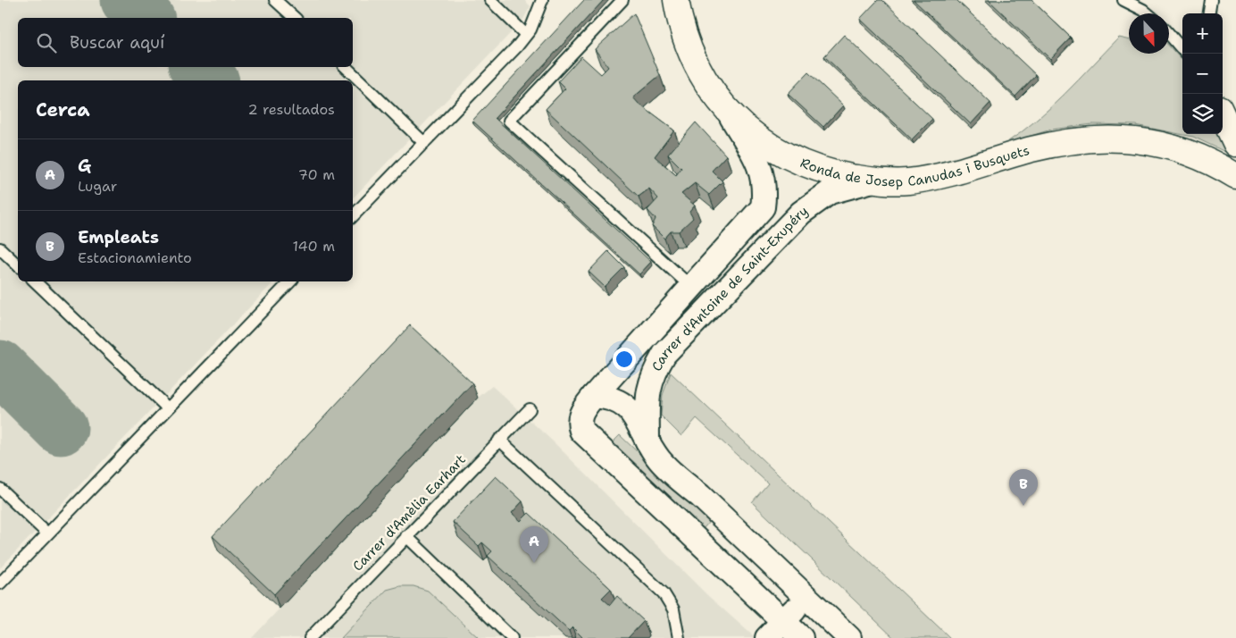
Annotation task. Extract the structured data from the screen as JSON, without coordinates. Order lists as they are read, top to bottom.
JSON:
{
  "streets": {
    "main road": ["Ronda de Josep Canudas i Busquets"],
    "street": ["Carrer d'Antoine de Saint-Exupéry"],
    "lane": ["Carrer d'Amèlia Earhart"]
  },
  "crossings": [
    ["Ronda de Josep Canudas i Busquets", "Carrer d'Antoine de Saint-Exupéry"]
  ],
  "north": "bottom",
  "page": {
    "map_buttons": ["+", "−"],
    "search": "Buscar aquí",
    "heading": ["Cerca", "2 resultados"],
    "list": [
      {
        "mark": "A",
        "name": "G",
        "note": "Lugar",
        "value": "70 m"
      },
      {
        "mark": "B",
        "name": "Empleats",
        "note": "Estacionamiento",
        "value": "140 m"
      }
    ],
    "pins": ["B", "A"]
  }
}
